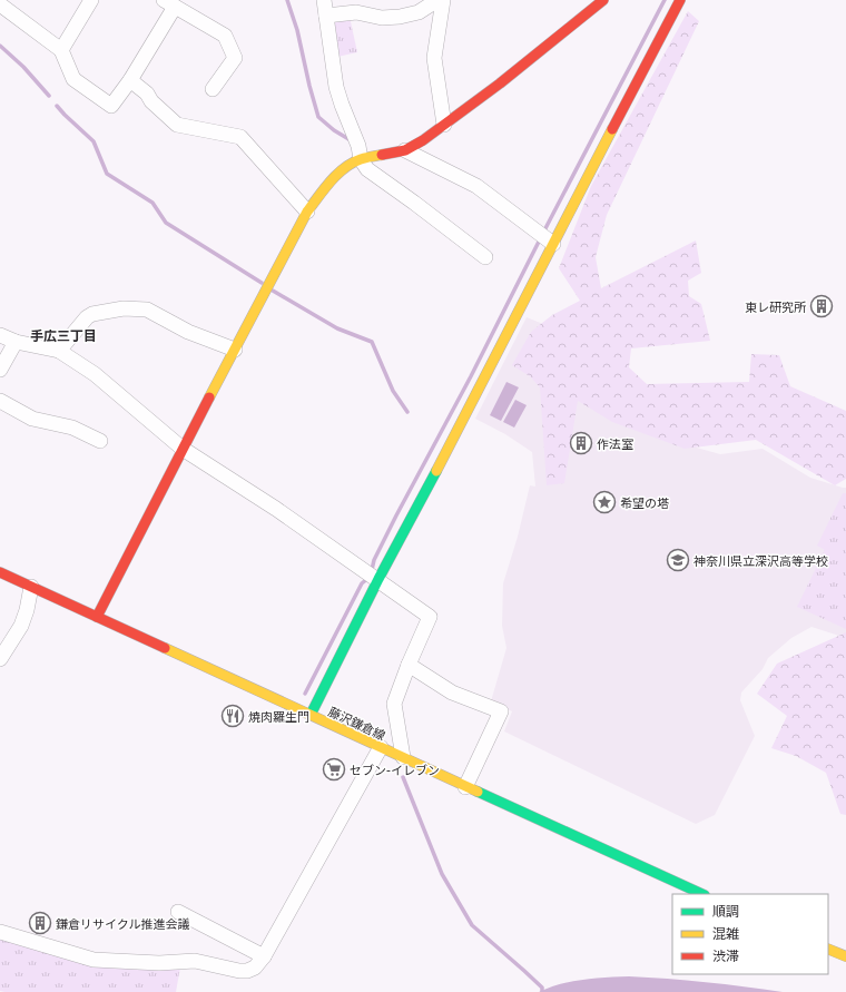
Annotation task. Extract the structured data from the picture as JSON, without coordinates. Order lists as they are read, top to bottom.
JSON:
{
  "streets": {
    "street": ["藤沢鎌倉線"]
  },
  "districts": ["手広三丁目"],
  "places": {
    "building": ["東レ研究所", "作法室", "鎌倉リサイクル推進会議"],
    "place": ["希望の塔"],
    "school or university": ["神奈川県立深沢高等学校"],
    "restaurant": ["焼肉羅生門"],
    "supermarket": ["セブン-イレブン"]
  },
  "legend": ["順調", "混雑", "渋滞"]
}
